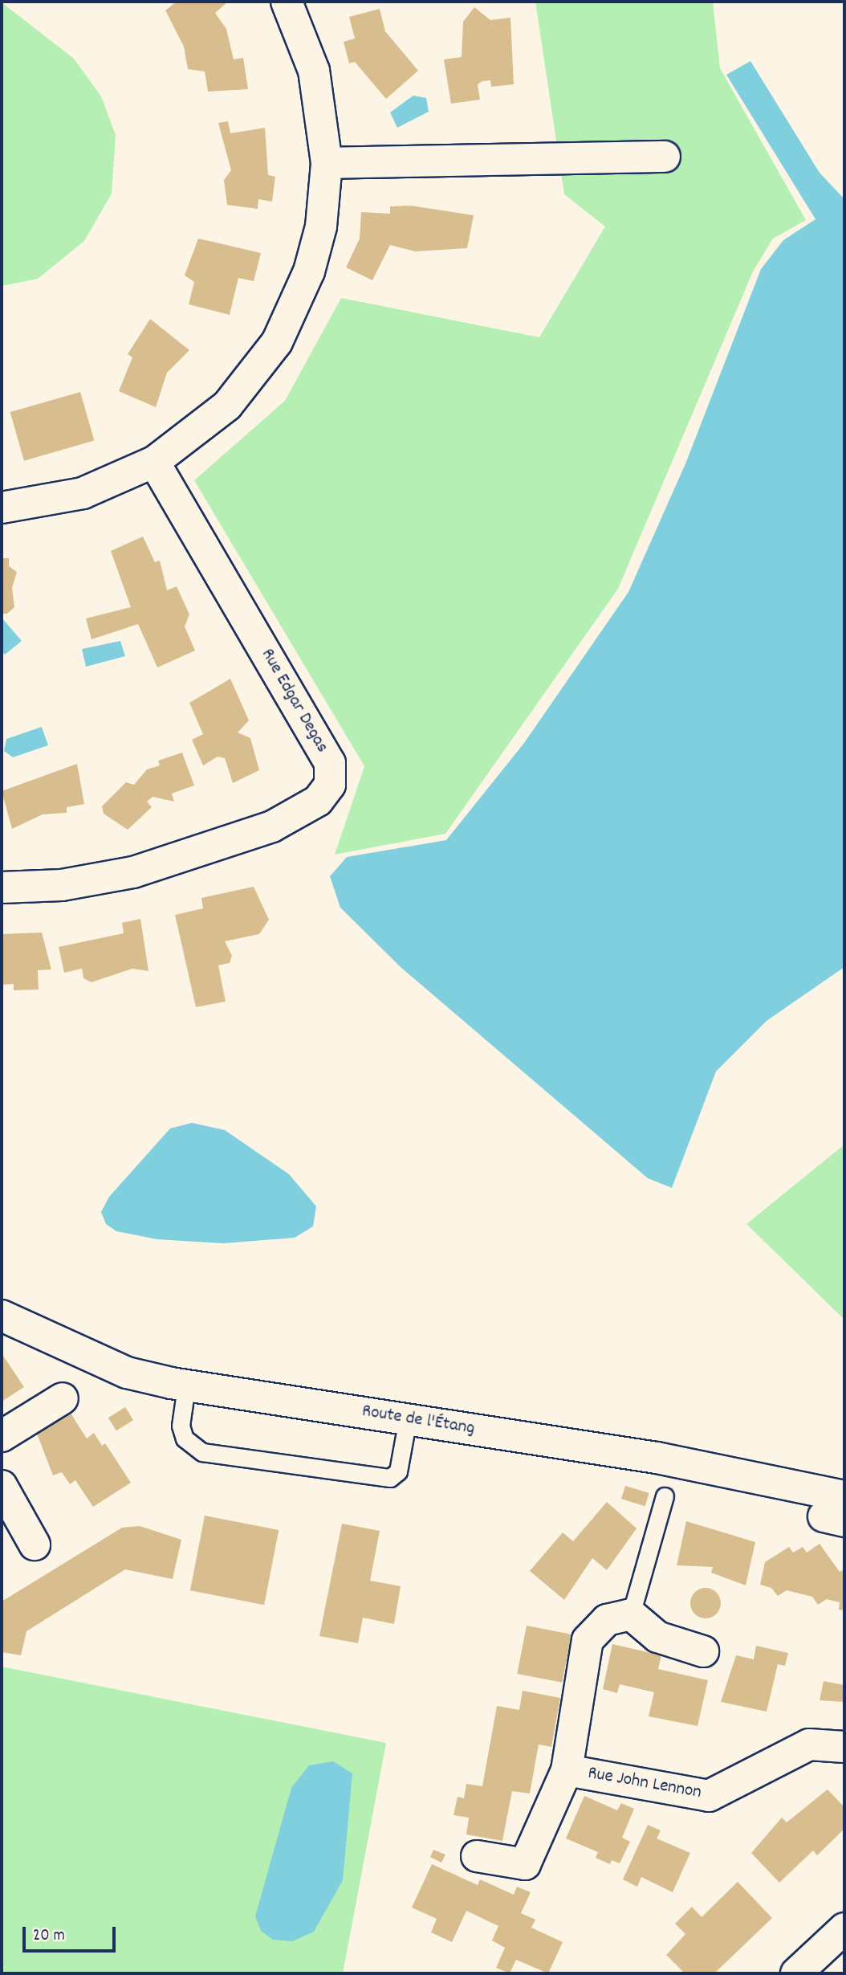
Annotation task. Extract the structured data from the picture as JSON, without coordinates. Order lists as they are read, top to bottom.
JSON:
{
  "streets": {
    "street": ["Rue Edgar Degas", "Route de l'Étang", "Rue John Lennon"]
  },
  "scale_bar": "20 m"
}
